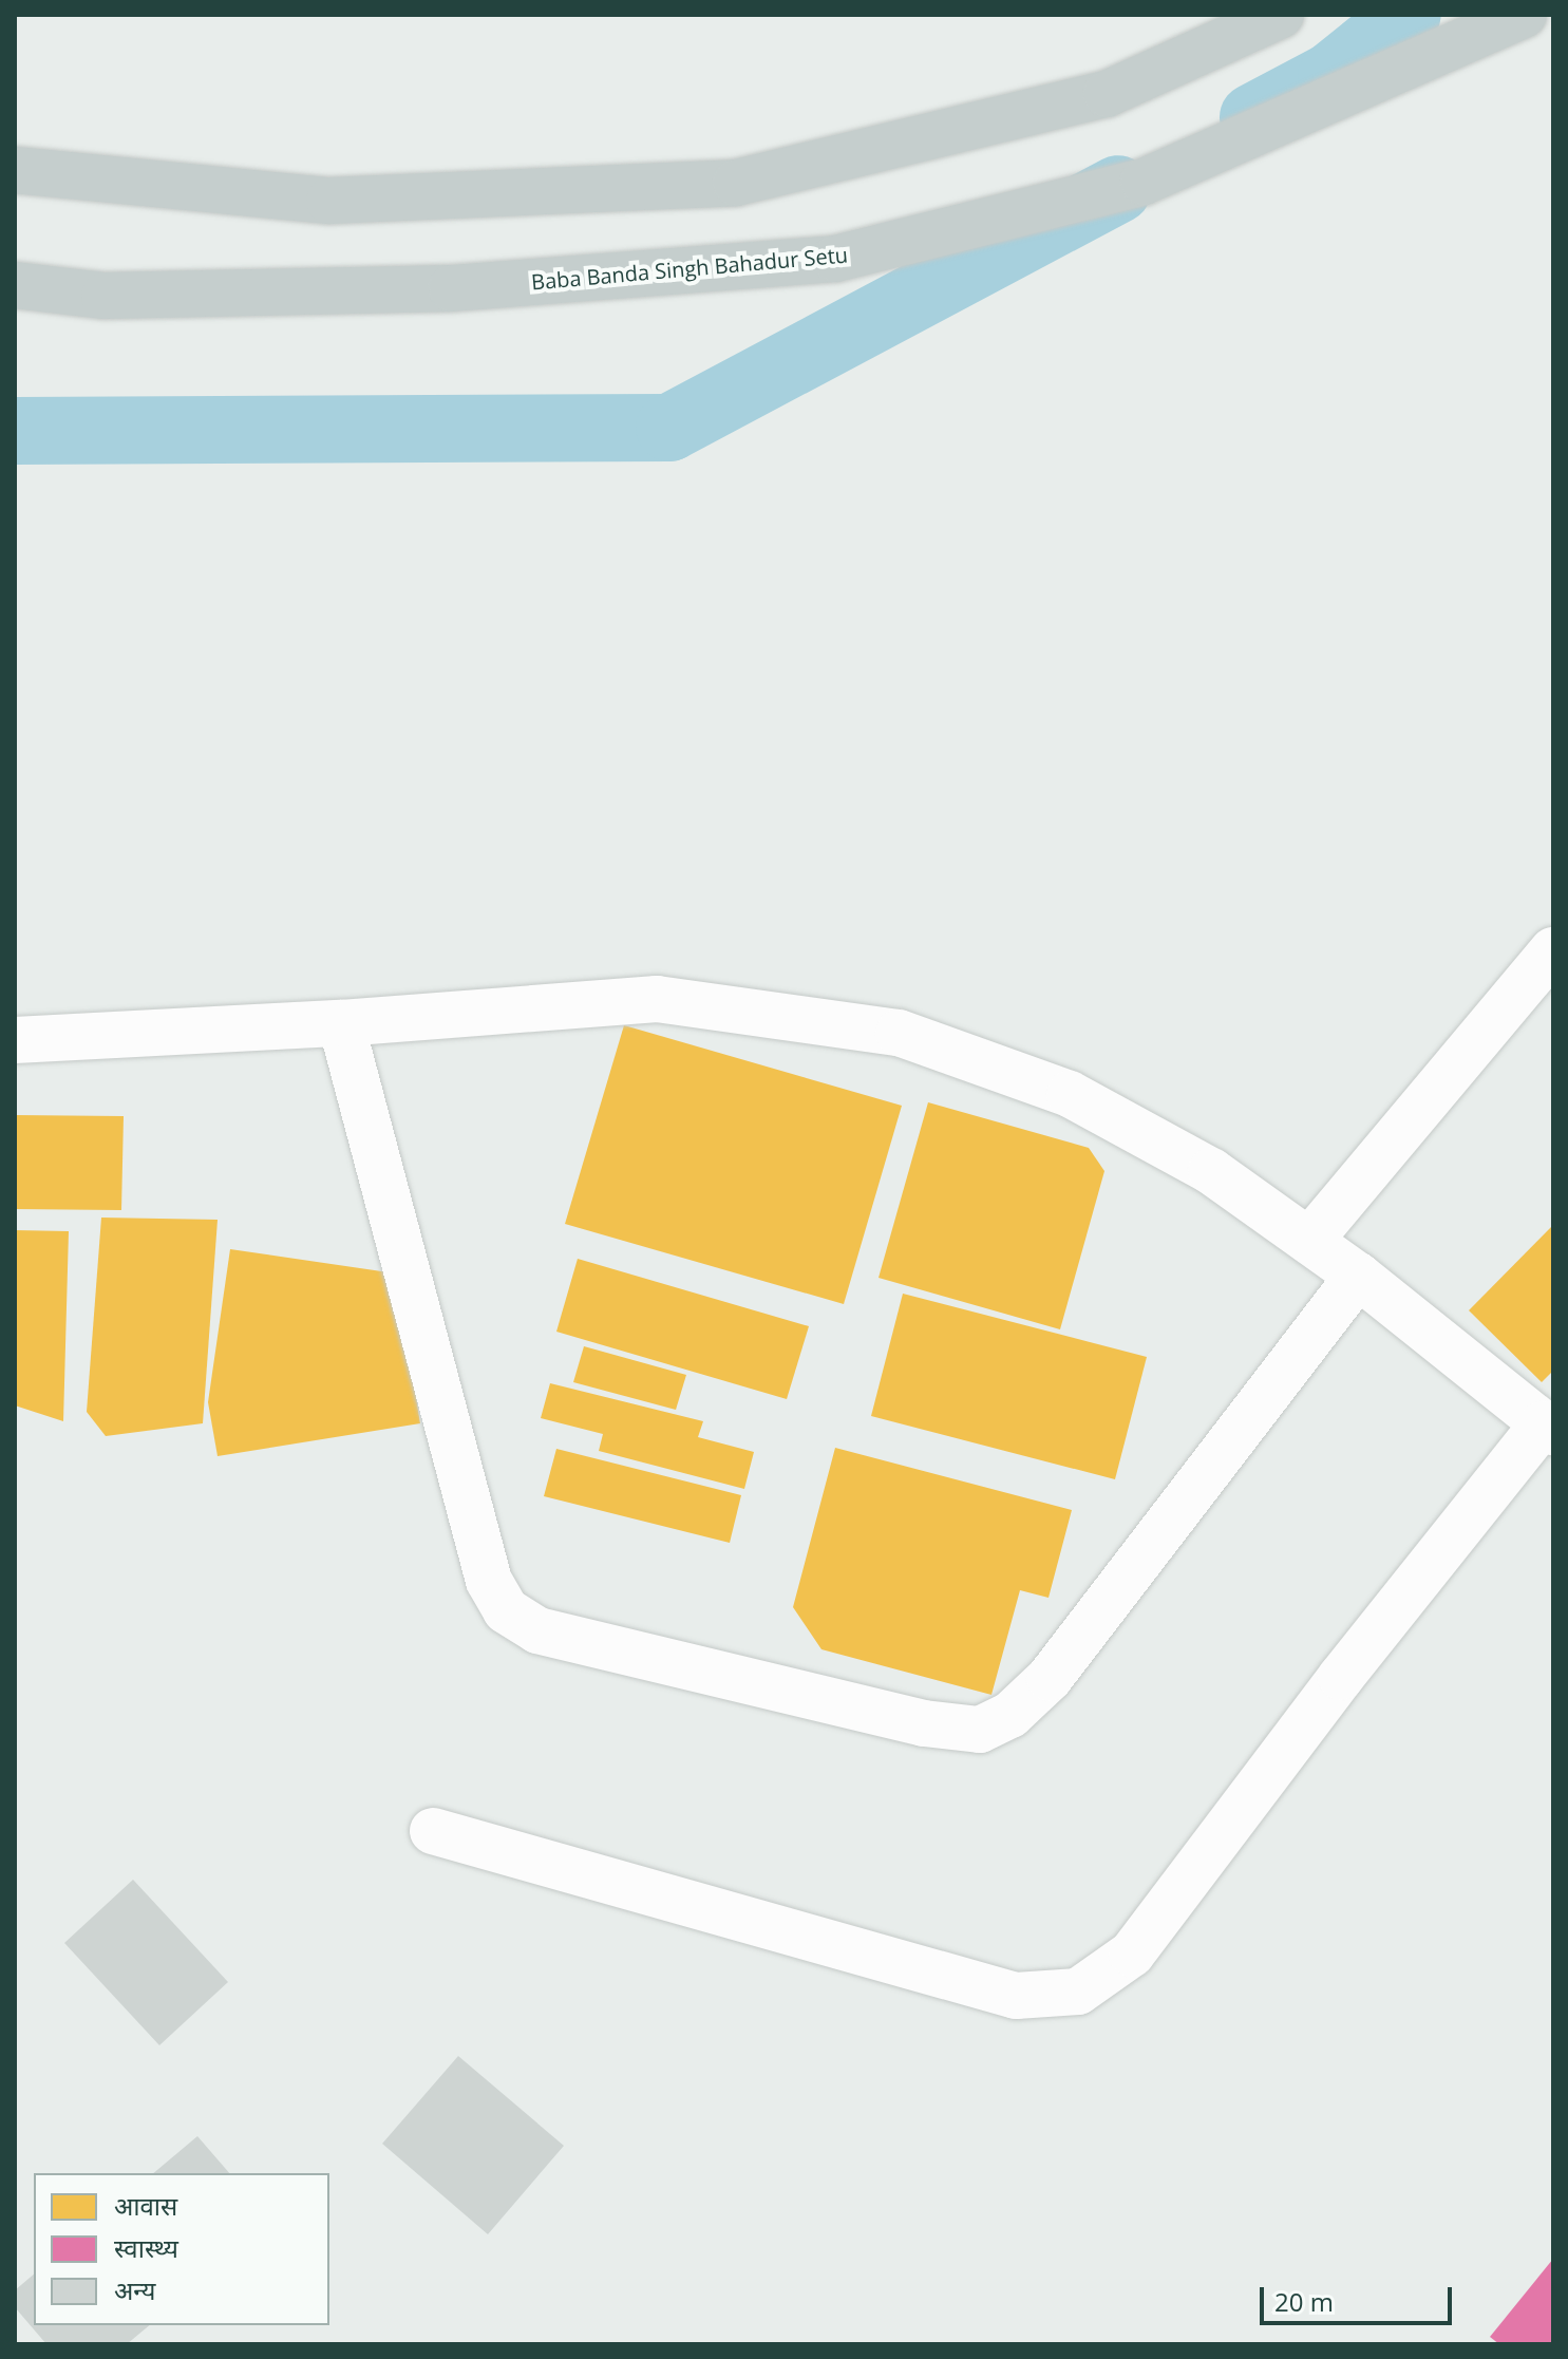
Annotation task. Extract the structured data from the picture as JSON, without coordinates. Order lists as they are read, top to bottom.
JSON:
{
  "streets": {
    "highway": ["Baba Banda Singh Bahadur Setu"]
  },
  "legend": ["आवास", "स्वास्थ्य", "अन्य"],
  "scale_bar": "20 m"
}
